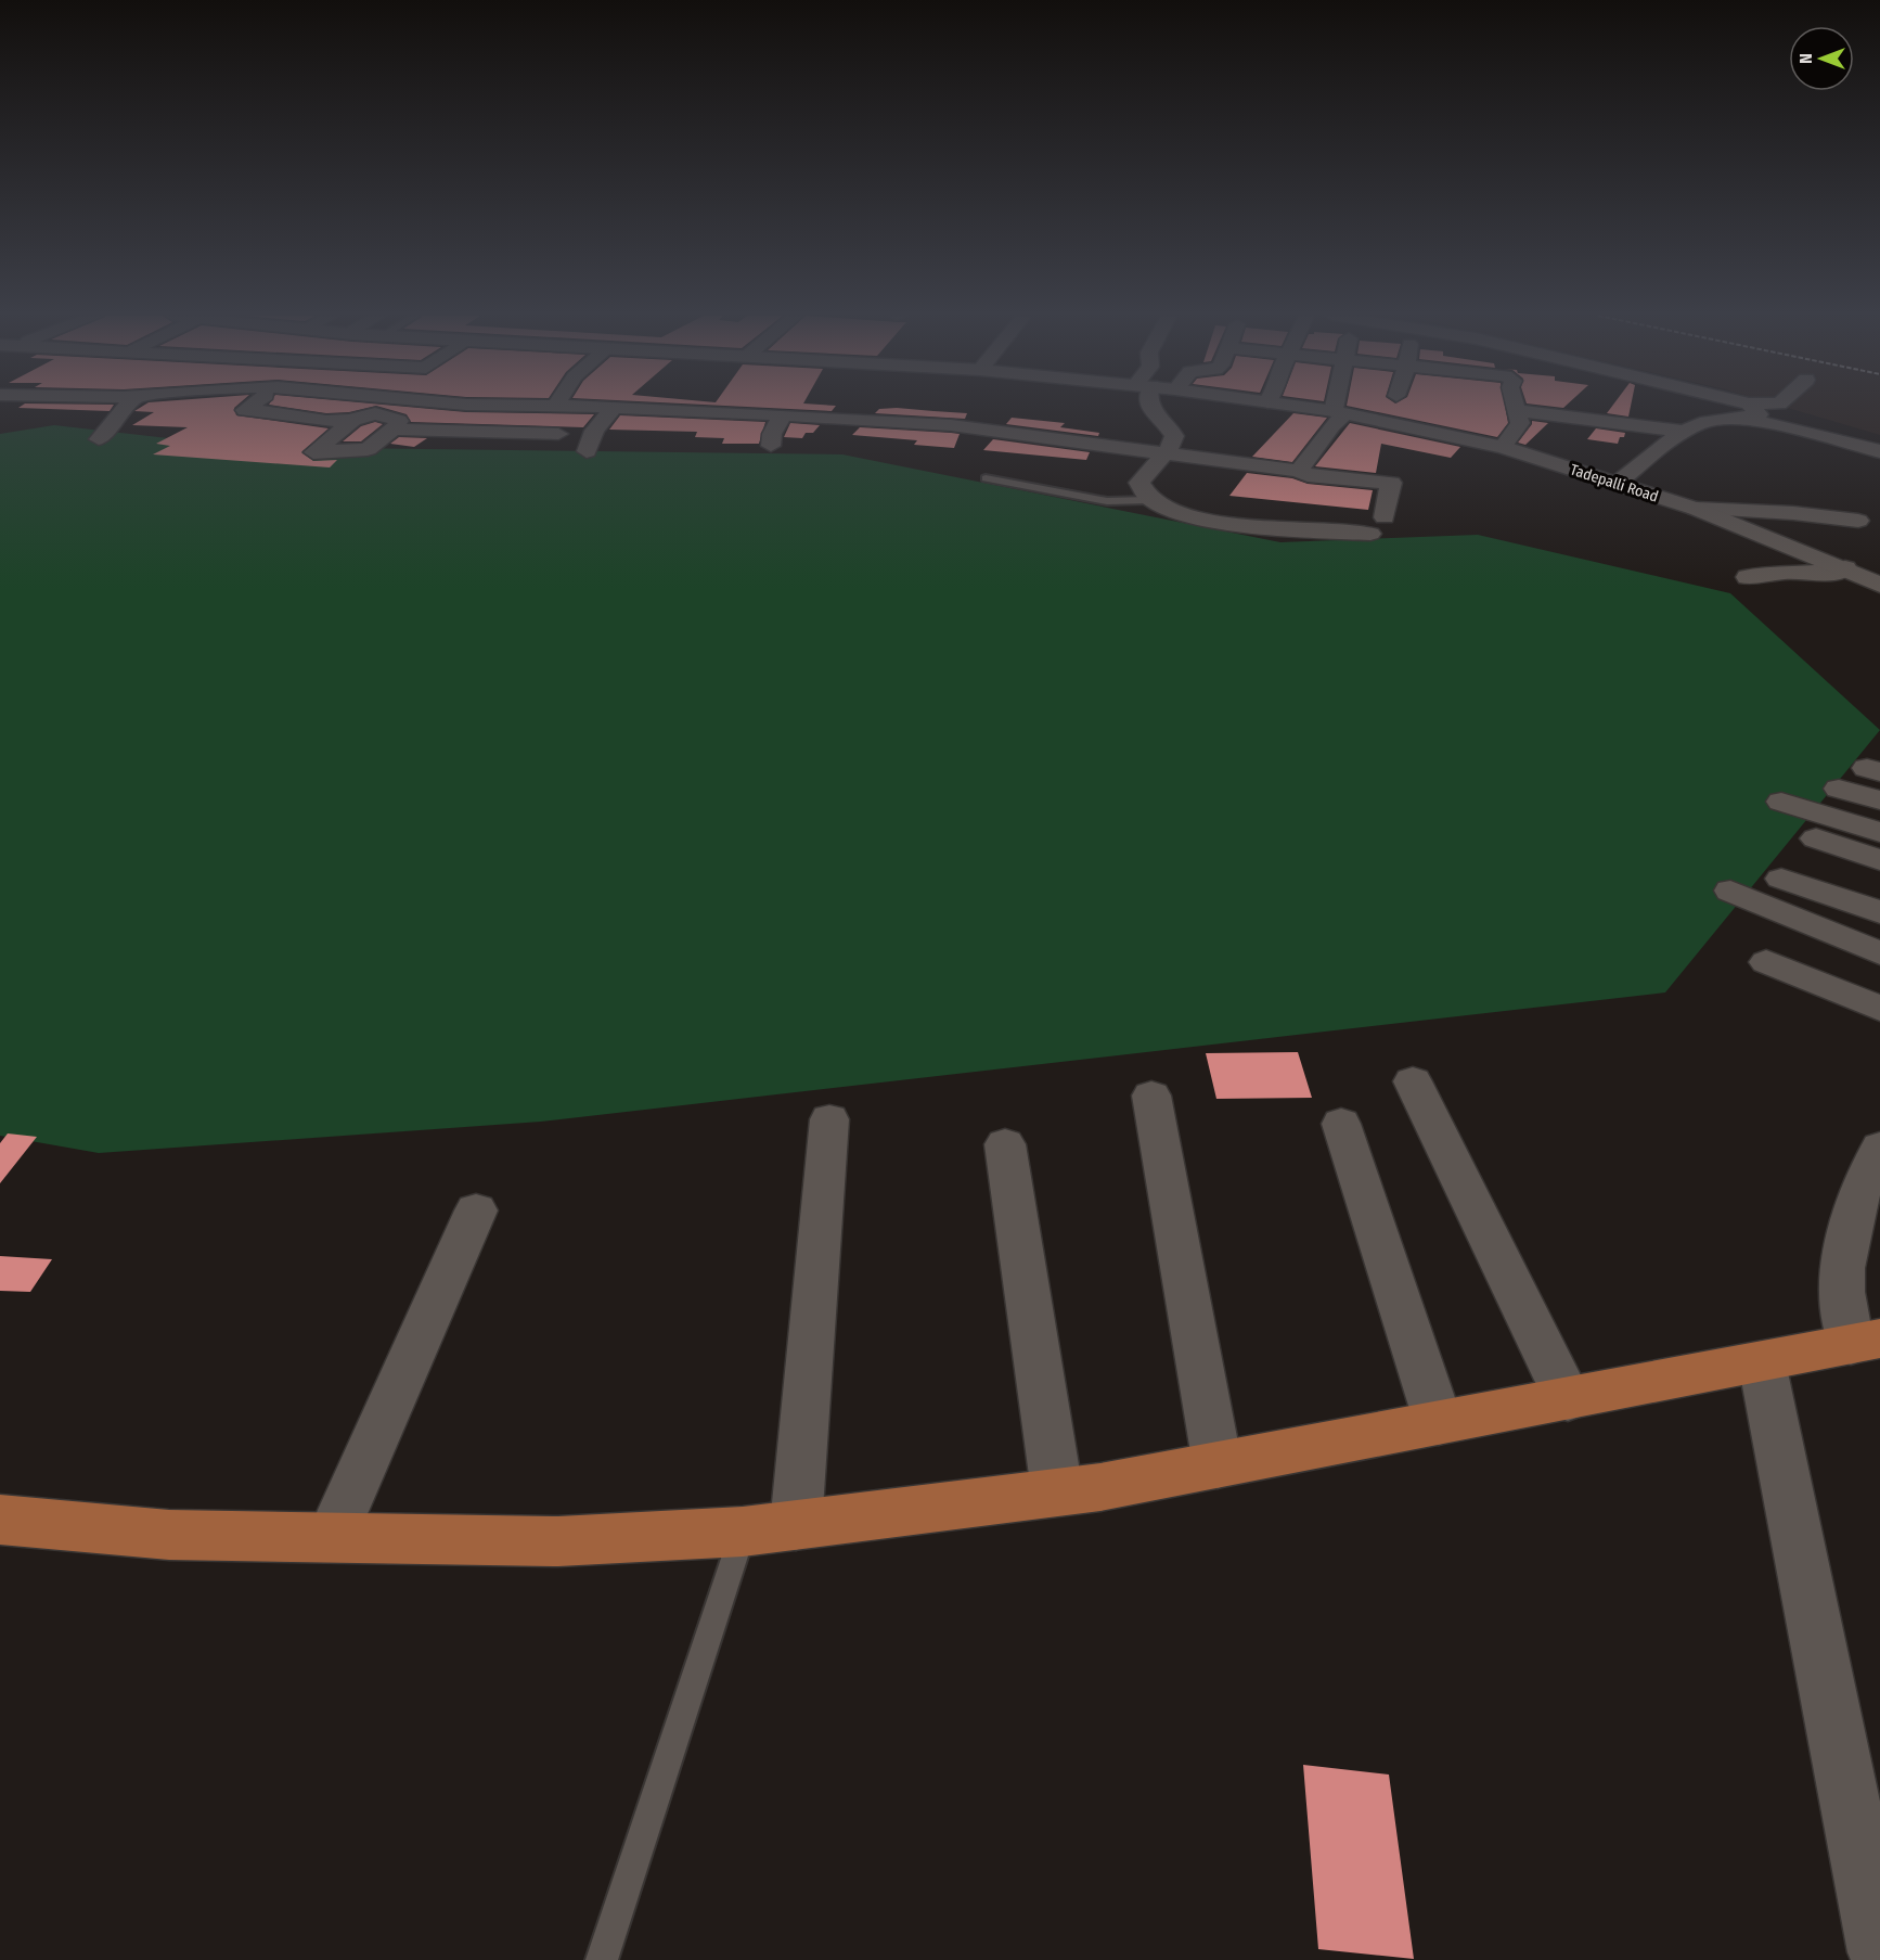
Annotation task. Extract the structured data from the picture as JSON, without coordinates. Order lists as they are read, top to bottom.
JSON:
{
  "streets": {
    "street": ["Tadepalli Road"]
  },
  "north": "left"
}
